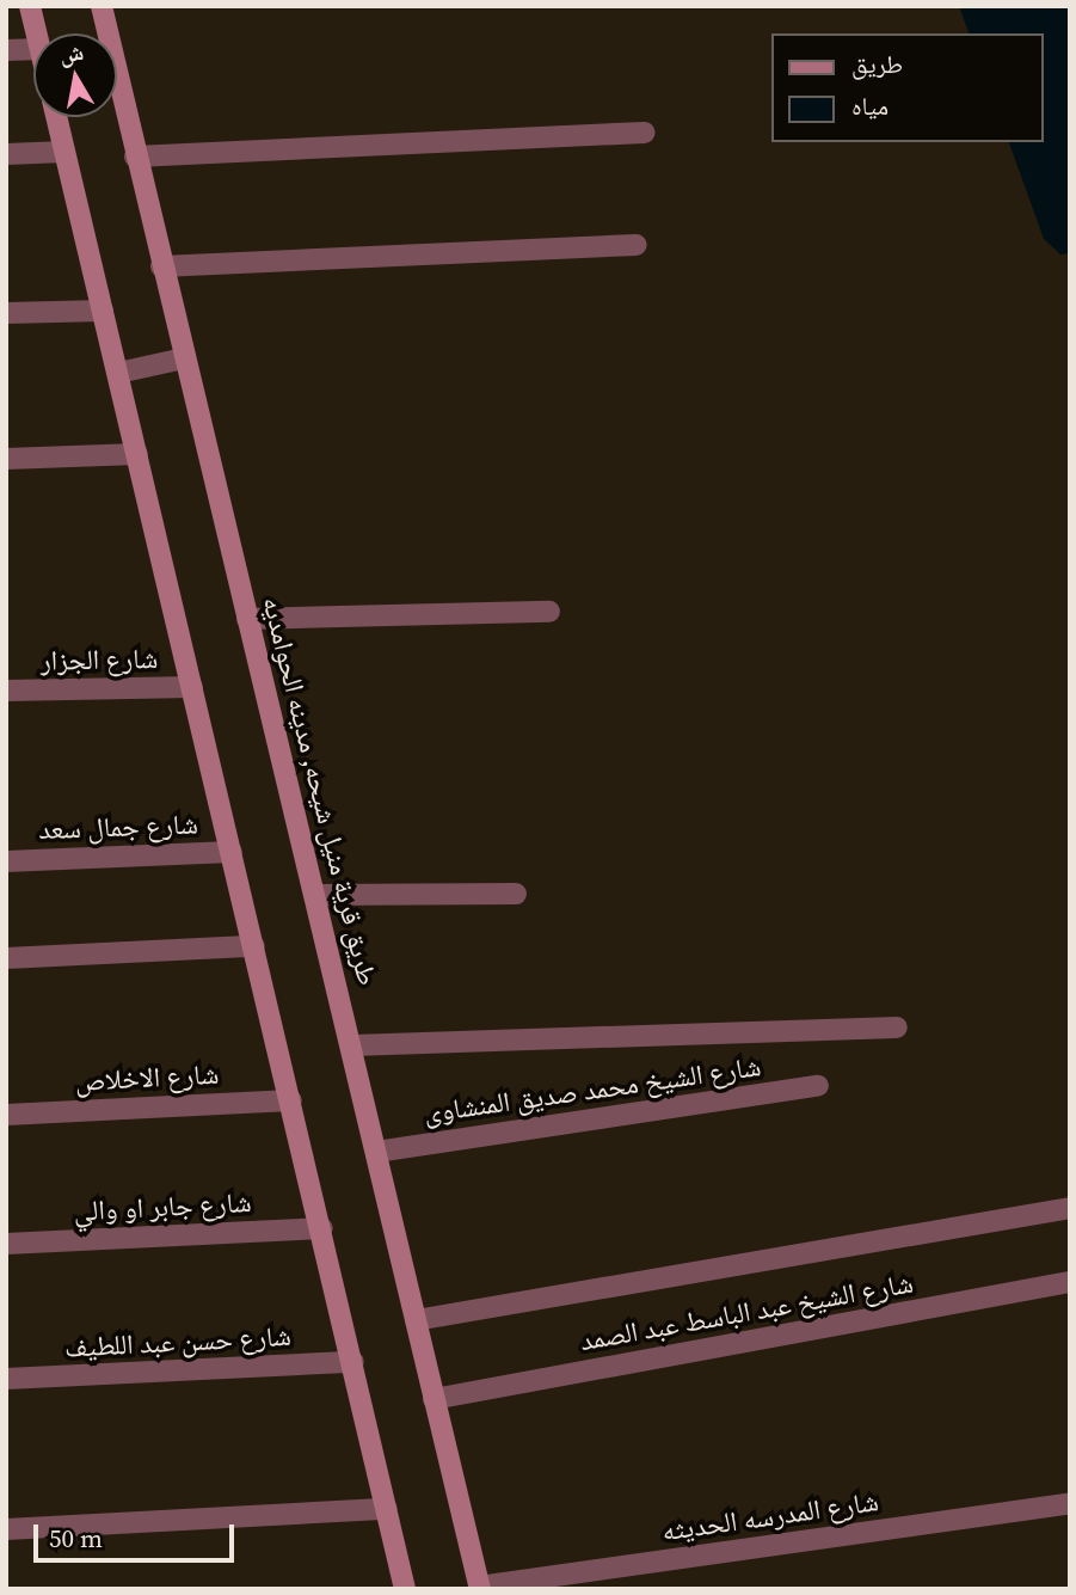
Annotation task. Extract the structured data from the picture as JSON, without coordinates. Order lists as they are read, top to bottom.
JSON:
{
  "streets": {
    "main road": ["طريق قرية منيل شيحه, مدينه الحوامديه"],
    "street": [
      "شارع الجزار",
      "شارع جمال سعد",
      "شارع الاخلاص",
      "شارع الشيخ محمد صديق المنشاوى",
      "شارع جابر او والي",
      "شارع الشيخ عبد الباسط عبد الصمد",
      "شارع حسن عبد اللطيف",
      "شارع المدرسه الحديثه"
    ]
  },
  "crossings": [
    ["طريق قرية منيل شيحه, مدينه الحوامديه", "شارع الشيخ محمد صديق المنشاوى"],
    ["طريق قرية منيل شيحه, مدينه الحوامديه", "شارع الشيخ عبد الباسط عبد الصمد"],
    ["طريق قرية منيل شيحه, مدينه الحوامديه", "شارع المدرسه الحديثه"]
  ],
  "legend": ["طريق", "مياه"],
  "scale_bar": "50 m",
  "north": "top"
}
